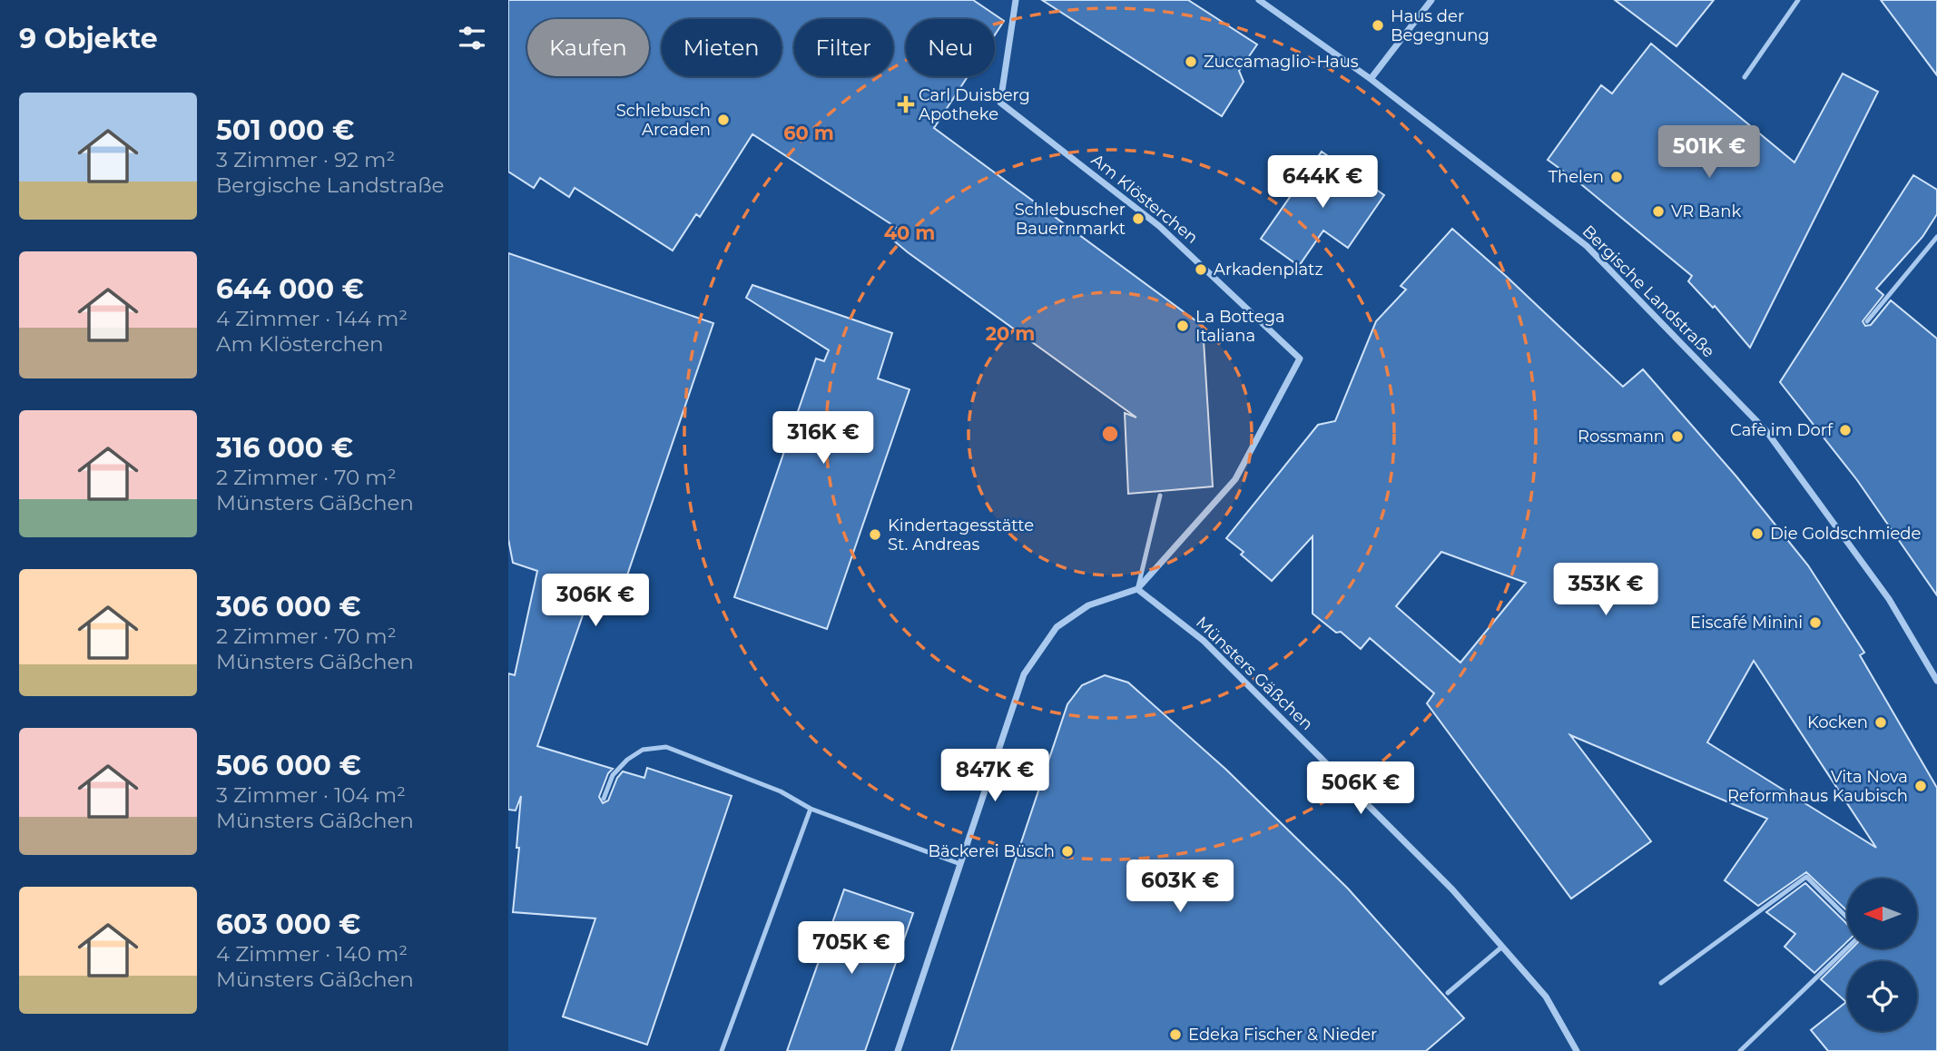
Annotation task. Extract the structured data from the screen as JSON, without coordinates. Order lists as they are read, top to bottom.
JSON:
{
  "streets": {
    "street": ["Am Klösterchen", "Bergische Landstraße", "Münsters Gäßchen"]
  },
  "crossings": [
    ["Am Klösterchen", "Münsters Gäßchen"]
  ],
  "places": {
    "other": [
      "Haus der Begegnung",
      "Zuccamaglio-Haus",
      "Schlebusch Arcaden",
      "Thelen",
      "VR Bank",
      "Schlebuscher Bauernmarkt",
      "Arkadenplatz",
      "La Bottega Italiana",
      "Cafè im Dorf",
      "Rossmann",
      "Die Goldschmiede",
      "Kindertagesstätte St. Andreas",
      "Eiscafé Minini",
      "Kocken",
      "Vita Nova Reformhaus Kaubisch",
      "Bäckerei Büsch",
      "Edeka Fischer & Nieder"
    ],
    "health": ["Carl Duisberg Apotheke"]
  },
  "north": "left",
  "page": {
    "heading": "9 Objekte",
    "chip": [
      "Kaufen",
      "Mieten",
      "Filter",
      "Neu"
    ],
    "list": [
      {
        "name": "501 000 €",
        "note": "3 Zimmer · 92 m² · Bergische Landstraße"
      },
      {
        "name": "644 000 €",
        "note": "4 Zimmer · 144 m² · Am Klösterchen"
      },
      {
        "name": "316 000 €",
        "note": "2 Zimmer · 70 m² · Münsters Gäßchen"
      },
      {
        "name": "306 000 €",
        "note": "2 Zimmer · 70 m² · Münsters Gäßchen"
      },
      {
        "name": "506 000 €",
        "note": "3 Zimmer · 104 m² · Münsters Gäßchen"
      },
      {
        "name": "603 000 €",
        "note": "4 Zimmer · 140 m² · Münsters Gäßchen"
      }
    ],
    "price": [
      "501K €",
      "644K €",
      "316K €",
      "353K €",
      "306K €",
      "847K €",
      "506K €",
      "603K €",
      "705K €"
    ]
  },
  "rings": ["60 m", "40 m", "20 m"]
}
